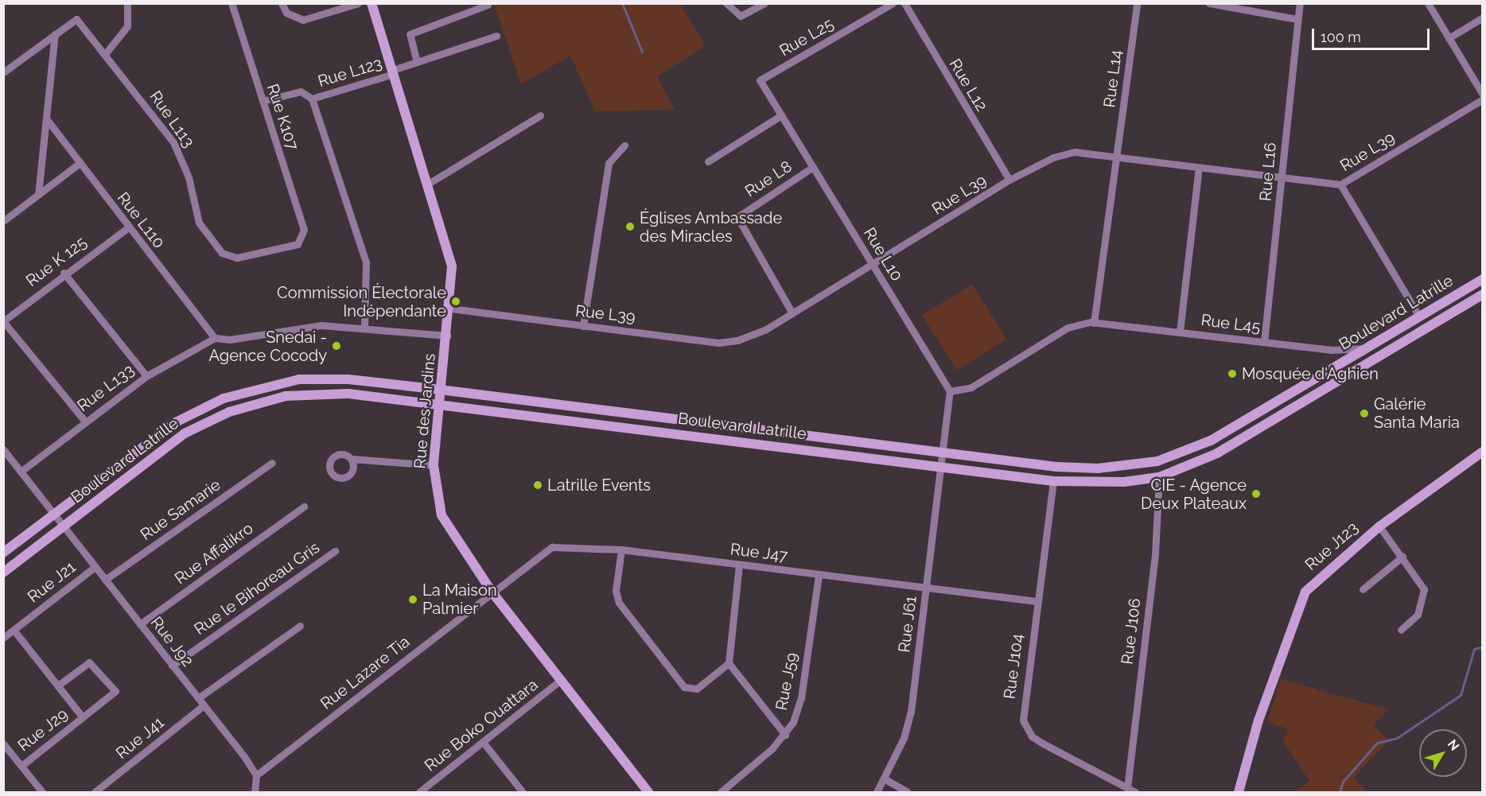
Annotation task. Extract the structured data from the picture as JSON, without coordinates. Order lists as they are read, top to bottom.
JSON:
{
  "streets": {
    "main road": ["Boulevard Latrille", "Rue des Jardins", "Rue J123"],
    "street": [
      "Rue L25",
      "Rue L123",
      "Rue L14",
      "Rue L12",
      "Rue K107",
      "Rue L113",
      "Rue L39",
      "Rue L16",
      "Rue L8",
      "Rue L110",
      "Rue L10",
      "Rue K 125",
      "Rue L45",
      "Rue L133",
      "Rue Samarie",
      "Rue J47",
      "Rue Affalikro",
      "Rue J21",
      "Rue le Bihoreau Gris",
      "Rue J61",
      "Rue J106",
      "Rue J92",
      "Rue J104",
      "Rue Lazare Tia",
      "Rue J59",
      "Rue Boko Ouattara",
      "Rue J29",
      "Rue J41"
    ]
  },
  "crossings": [
    ["Rue L25", "Rue L10"],
    ["Rue L123", "Rue K107"],
    ["Rue L123", "Rue des Jardins"],
    ["Rue L14", "Rue L39"],
    ["Rue L14", "Rue L45"],
    ["Rue L12", "Rue L39"],
    ["Rue K107", "Rue L113"],
    ["Rue L39", "Rue L16"],
    ["Rue L39", "Rue L8"],
    ["Rue L39", "Rue L10"],
    ["Rue L39", "Rue des Jardins"],
    ["Rue L16", "Rue L45"],
    ["Rue L8", "Rue L10"],
    ["Rue L110", "Rue K 125"],
    ["Rue L110", "Rue L133"],
    ["Rue L10", "Rue L45"],
    ["Boulevard Latrille", "Rue L45"],
    ["Boulevard Latrille", "Rue des Jardins"],
    ["Boulevard Latrille", "Rue J61"],
    ["Boulevard Latrille", "Rue J106"],
    ["Boulevard Latrille", "Rue J92"],
    ["Boulevard Latrille", "Rue J104"],
    ["Rue L133", "Rue J92"],
    ["Rue des Jardins", "Rue J47"],
    ["Rue des Jardins", "Rue Lazare Tia"],
    ["Rue des Jardins", "Rue Boko Ouattara"],
    ["Rue Samarie", "Rue J92"],
    ["Rue J47", "Rue J61"],
    ["Rue J47", "Rue J104"],
    ["Rue J47", "Rue Lazare Tia"],
    ["Rue J47", "Rue J59"],
    ["Rue Affalikro", "Rue J92"],
    ["Rue J21", "Rue J92"],
    ["Rue J21", "Rue J29"],
    ["Rue le Bihoreau Gris", "Rue J92"],
    ["Rue J106", "Rue J104"],
    ["Rue J92", "Rue Lazare Tia"],
    ["Rue J92", "Rue J41"]
  ],
  "places": [
    "Églises Ambassade des Miracles",
    "Commission Électorale Indépendante",
    "Snedai - Agence Cocody",
    "Mosquée d'Aghien",
    "Galérie Santa Maria",
    "Latrille Events",
    "CIE - Agence Deux Plateaux",
    "La Maison Palmier"
  ],
  "scale_bar": "100 m",
  "north": "top right"
}
